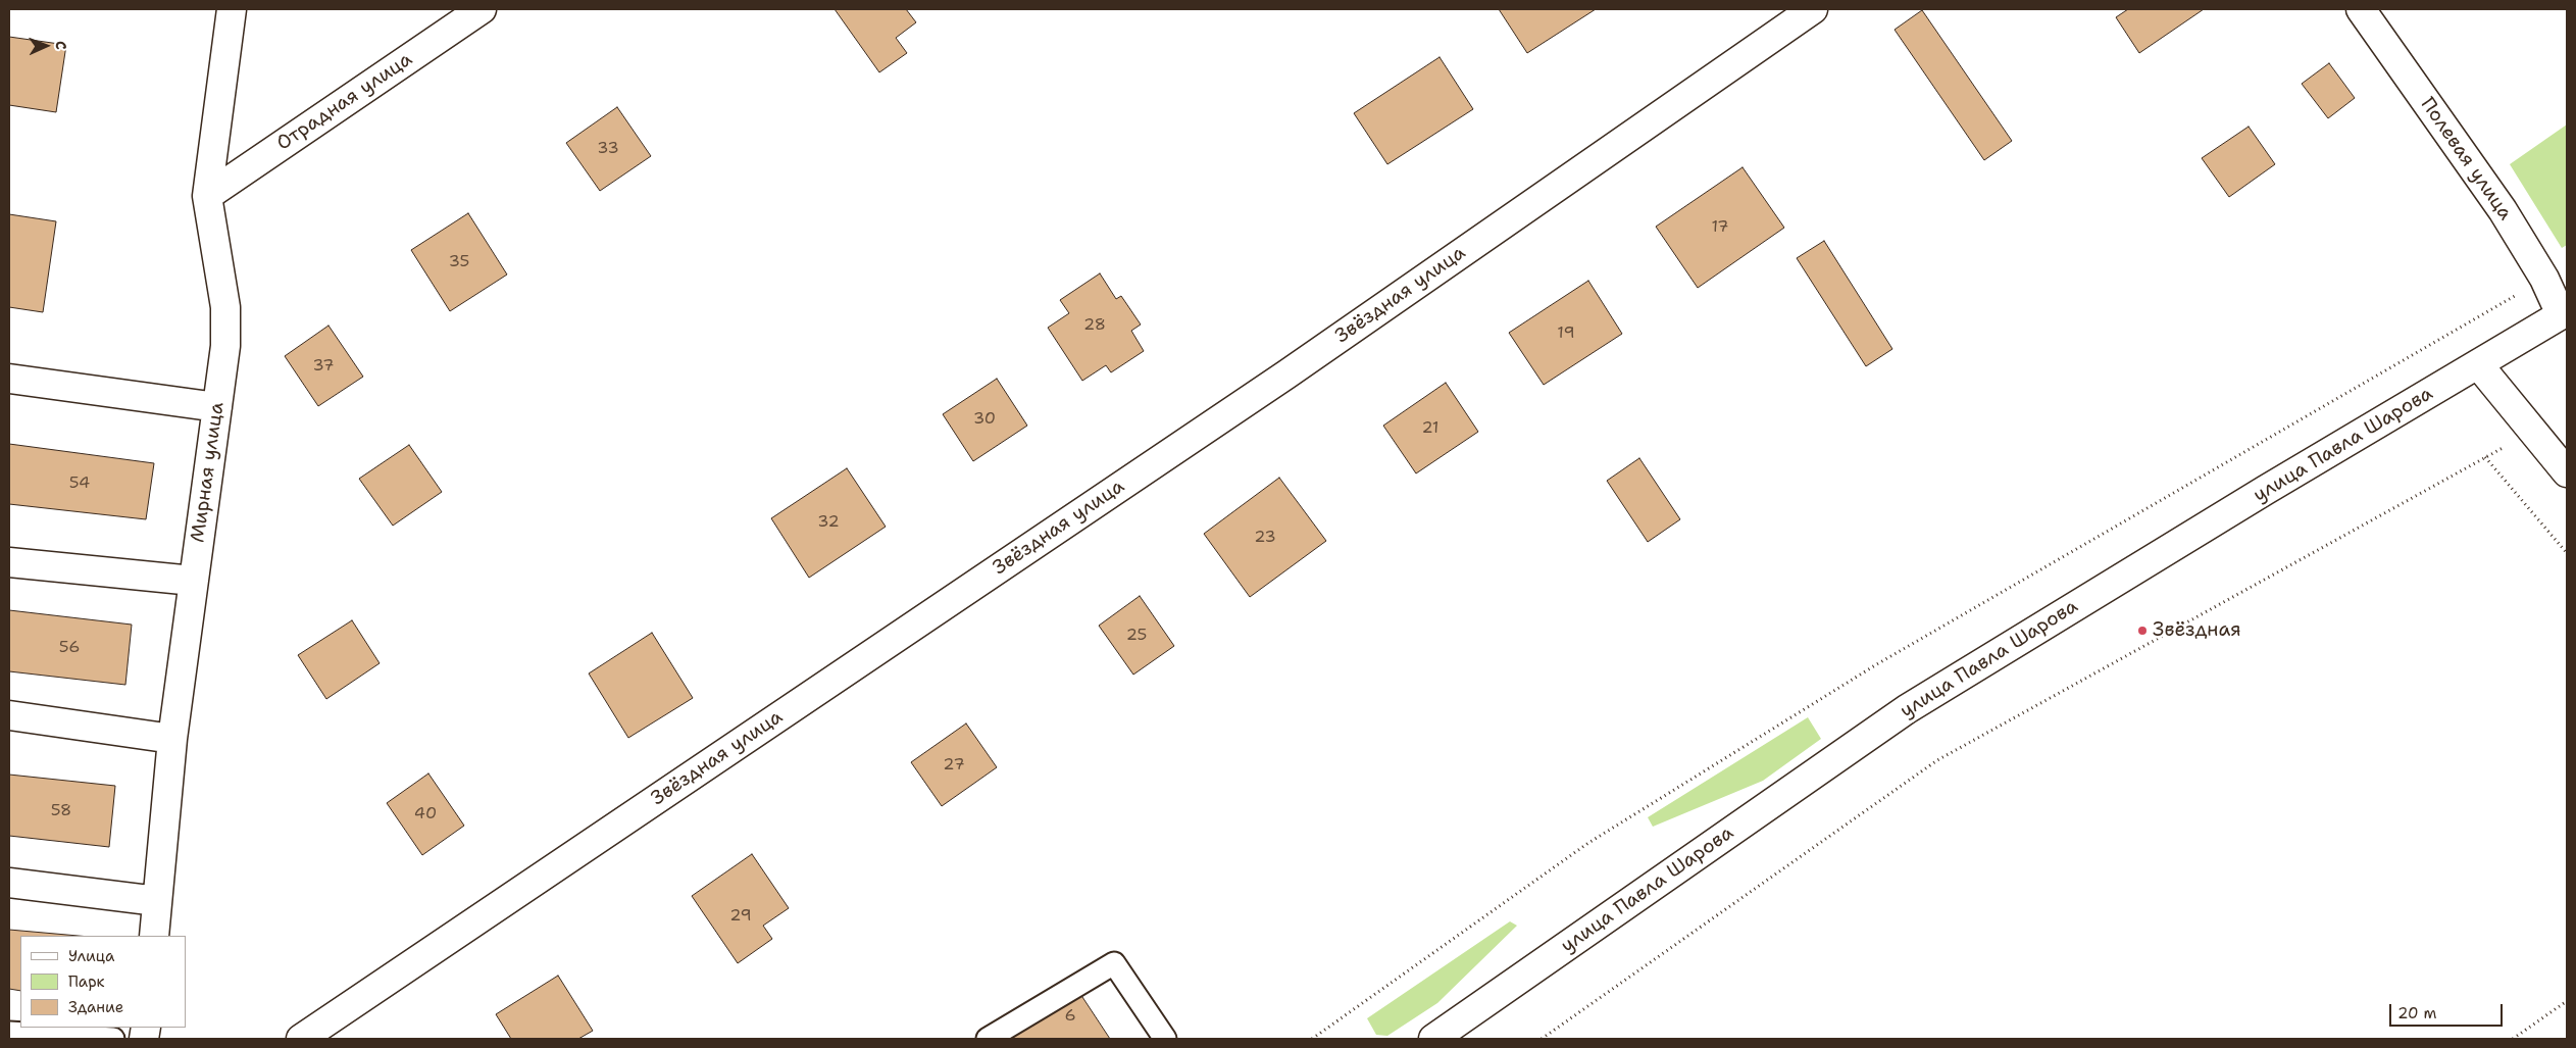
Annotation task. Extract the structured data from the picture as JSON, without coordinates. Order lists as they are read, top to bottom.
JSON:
{
  "streets": {
    "street": [
      "Отрадная улица",
      "Полевая улица",
      "Звёздная улица",
      "улица Павла Шарова",
      "Мирная улица"
    ]
  },
  "crossings": [
    ["Отрадная улица", "Мирная улица"],
    ["Полевая улица", "улица Павла Шарова"]
  ],
  "places": ["Звёздная"],
  "house_numbers": [
    "33",
    "17",
    "35",
    "28",
    "19",
    "37",
    "30",
    "21",
    "54",
    "32",
    "23",
    "25",
    "56",
    "27",
    "58",
    "40",
    "29",
    "6"
  ],
  "legend": ["Улица", "Парк", "Здание"],
  "scale_bar": "20 m",
  "north": "right"
}
